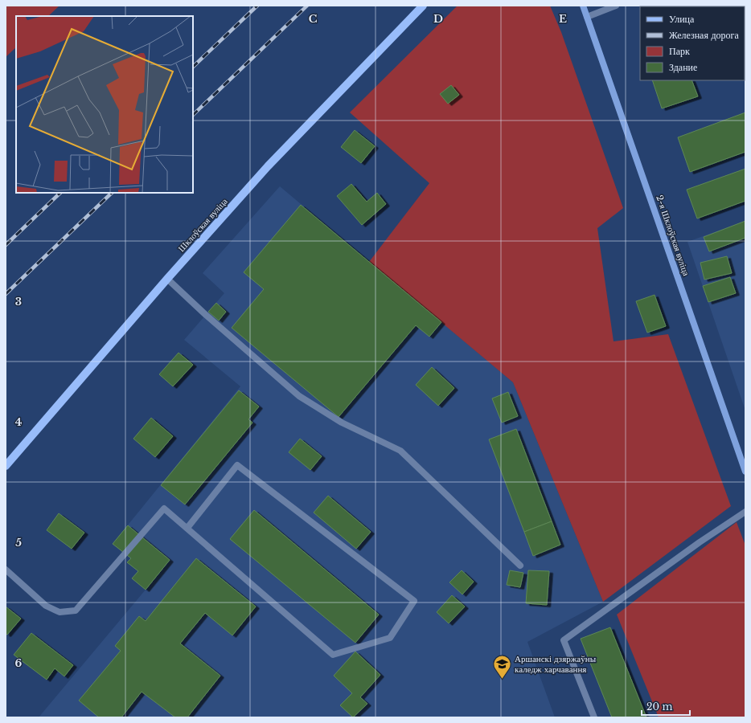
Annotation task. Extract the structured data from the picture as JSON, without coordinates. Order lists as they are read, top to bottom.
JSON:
{
  "streets": {
    "main road": ["Шклоўская вуліца"],
    "street": ["2-я Шклоўская вуліца"]
  },
  "places": {
    "school or university": ["Аршанскі дзяржаўны каледж харчавання"]
  },
  "legend": [
    "Улица",
    "Железная дорога",
    "Парк",
    "Здание"
  ],
  "scale_bar": "20 m",
  "grid": {
    "columns": ["C", "D", "E"],
    "rows": [
      "3",
      "4",
      "5",
      "6"
    ]
  }
}
